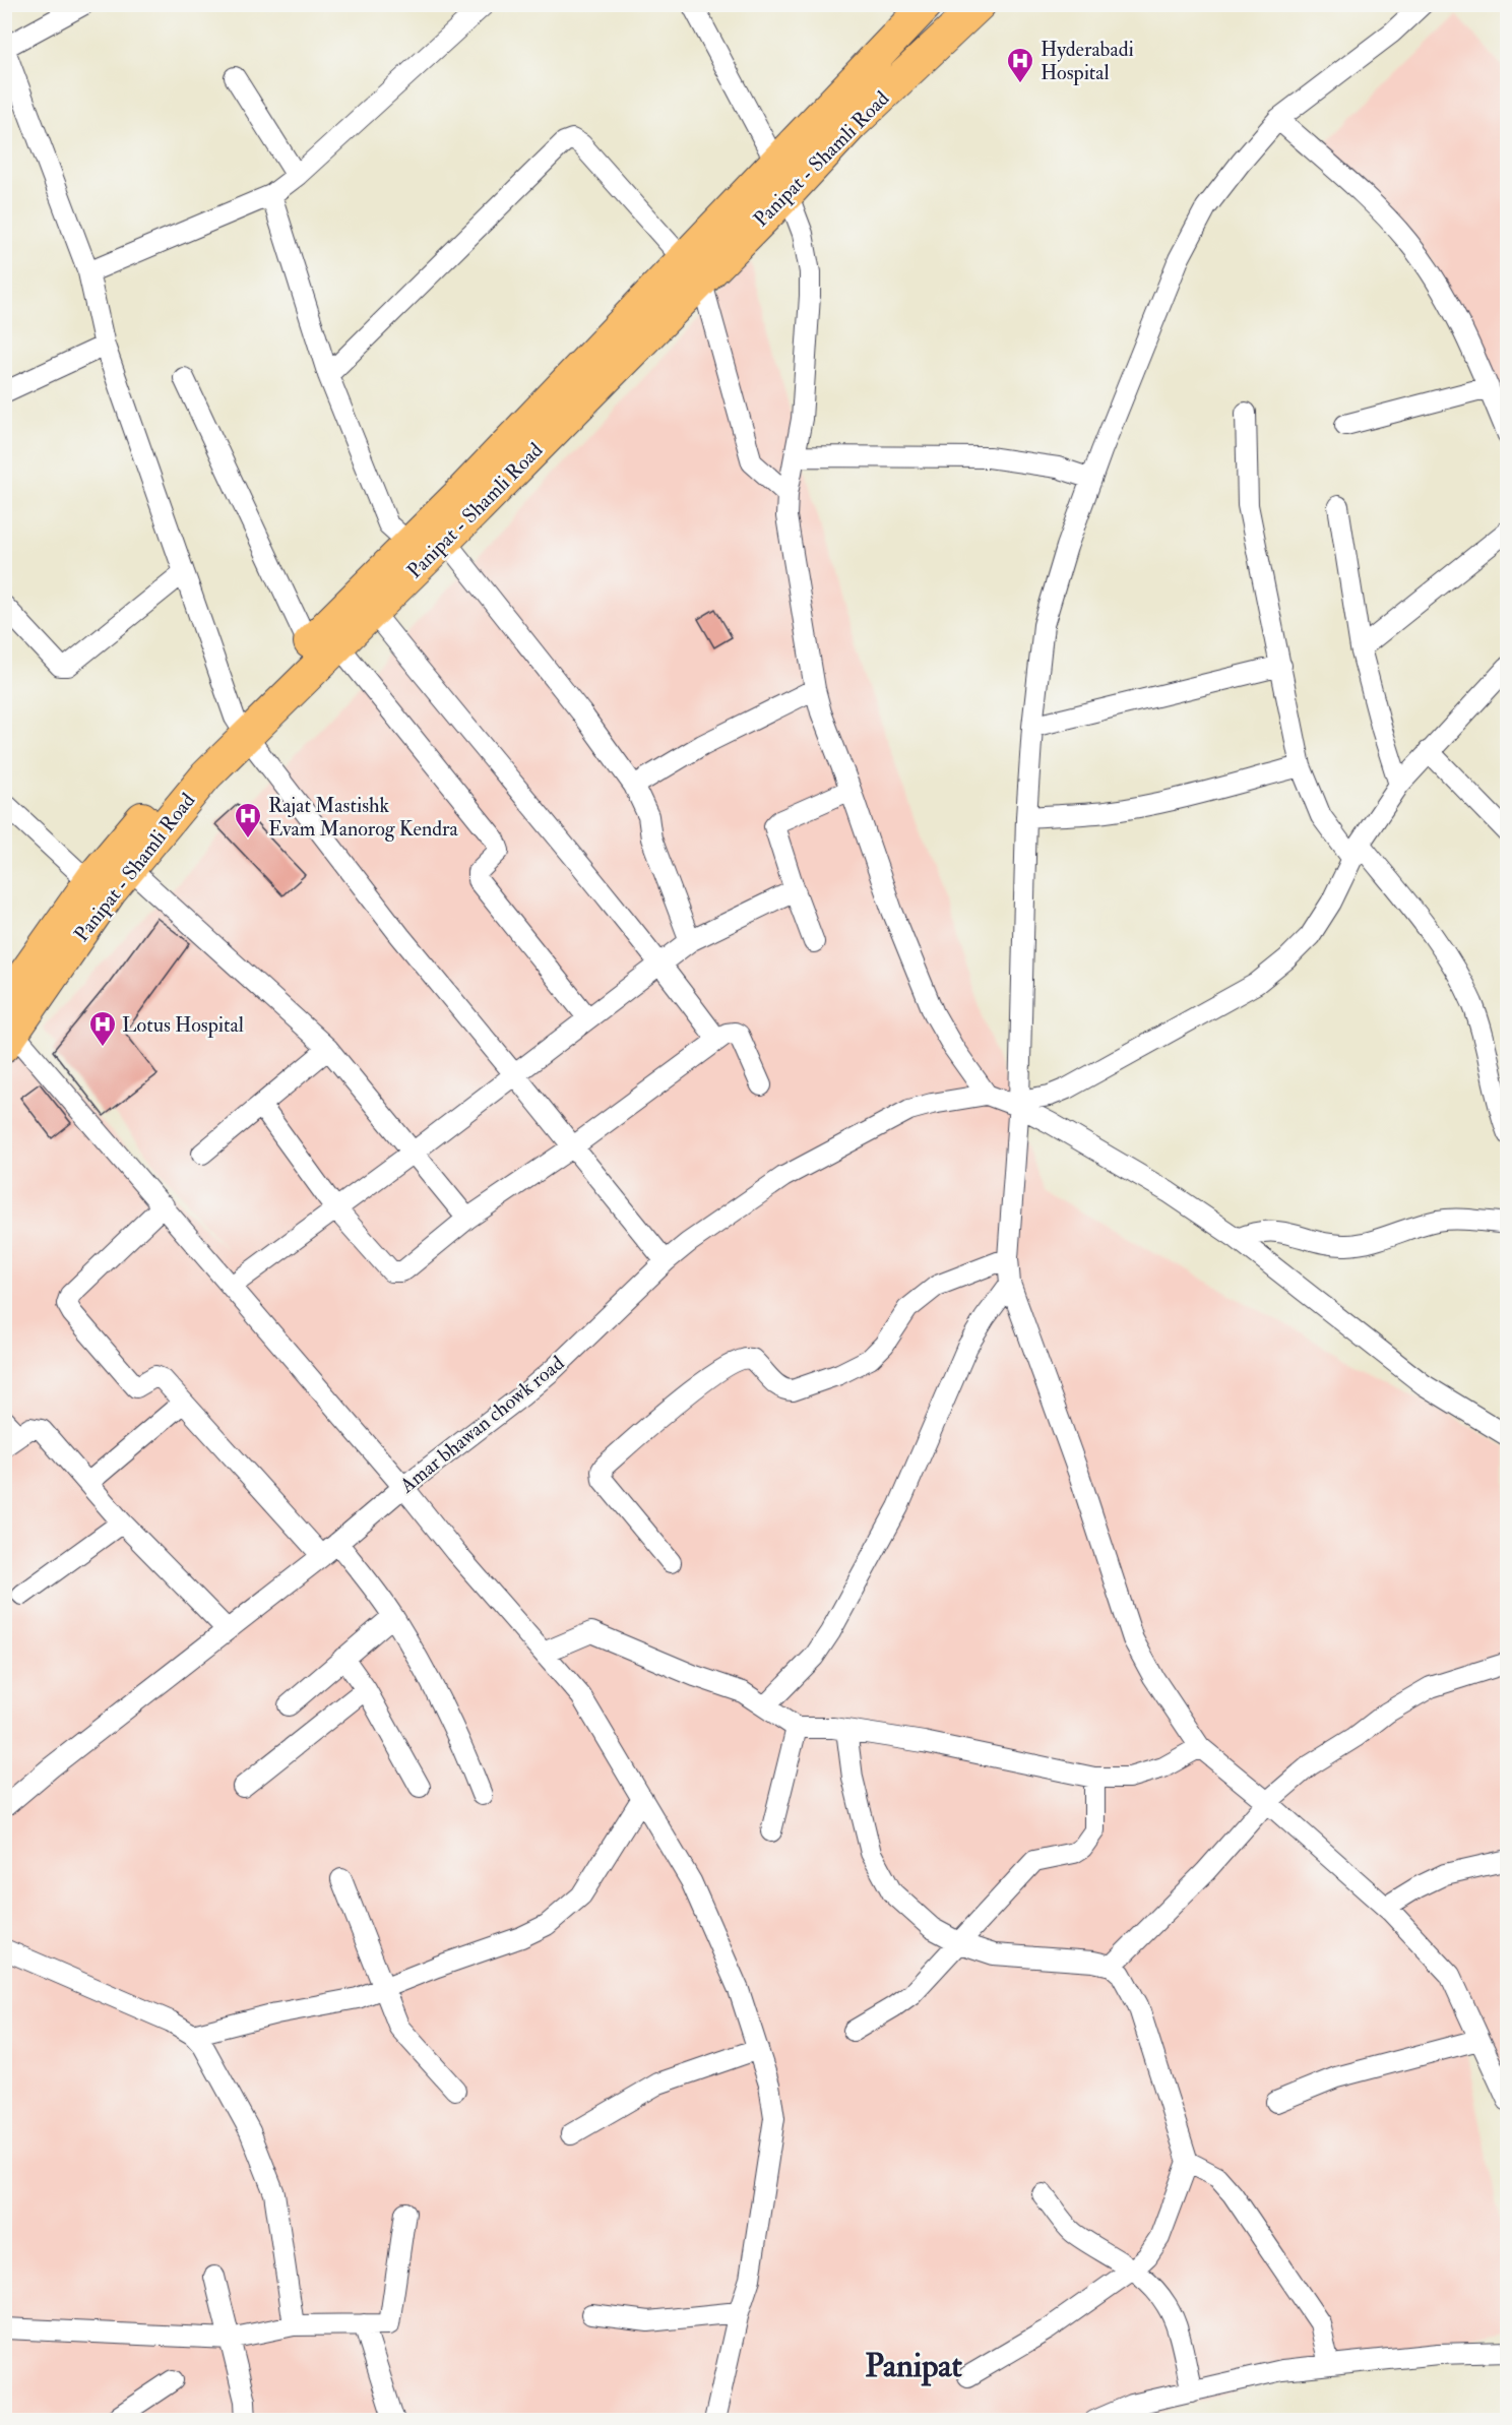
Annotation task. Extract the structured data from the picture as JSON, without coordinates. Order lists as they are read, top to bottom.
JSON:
{
  "streets": {
    "highway": ["Panipat - Shamli Road"],
    "street": ["Amar bhawan chowk road"]
  },
  "districts": ["Panipat"],
  "places": {
    "hospital": ["Hyderabadi Hospital", "Rajat Mastishk Evam Manorog Kendra", "Lotus Hospital"]
  }
}
